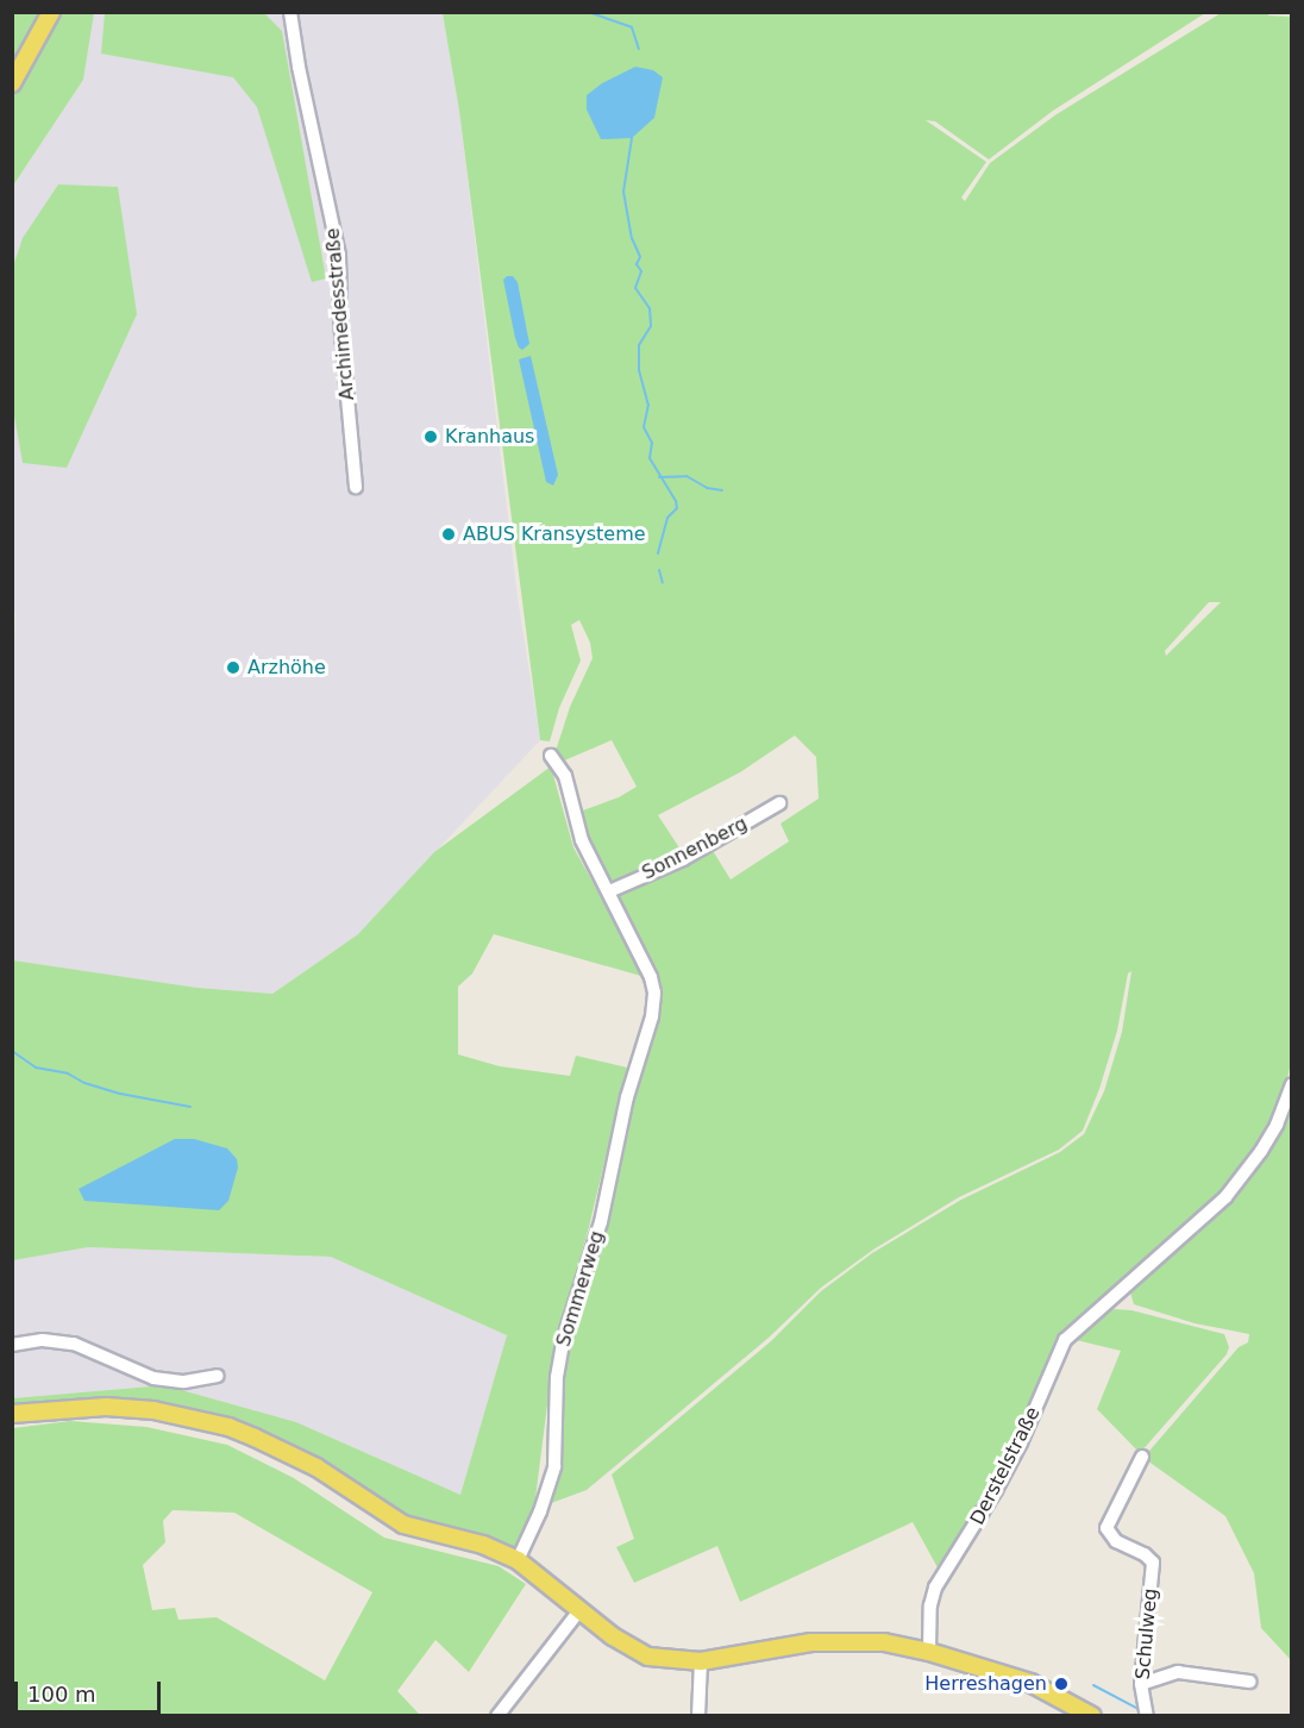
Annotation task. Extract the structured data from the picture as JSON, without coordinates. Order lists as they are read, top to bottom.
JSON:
{
  "streets": {
    "street": [
      "Archimedesstraße",
      "Sonnenberg",
      "Sommerweg",
      "Derstelstraße",
      "Schulweg"
    ]
  },
  "crossings": [
    ["Sonnenberg", "Sommerweg"]
  ],
  "places": [
    "Kranhaus",
    "ABUS Kransysteme",
    "Arzhöhe",
    "Herreshagen"
  ],
  "scale_bar": "100 m"
}
